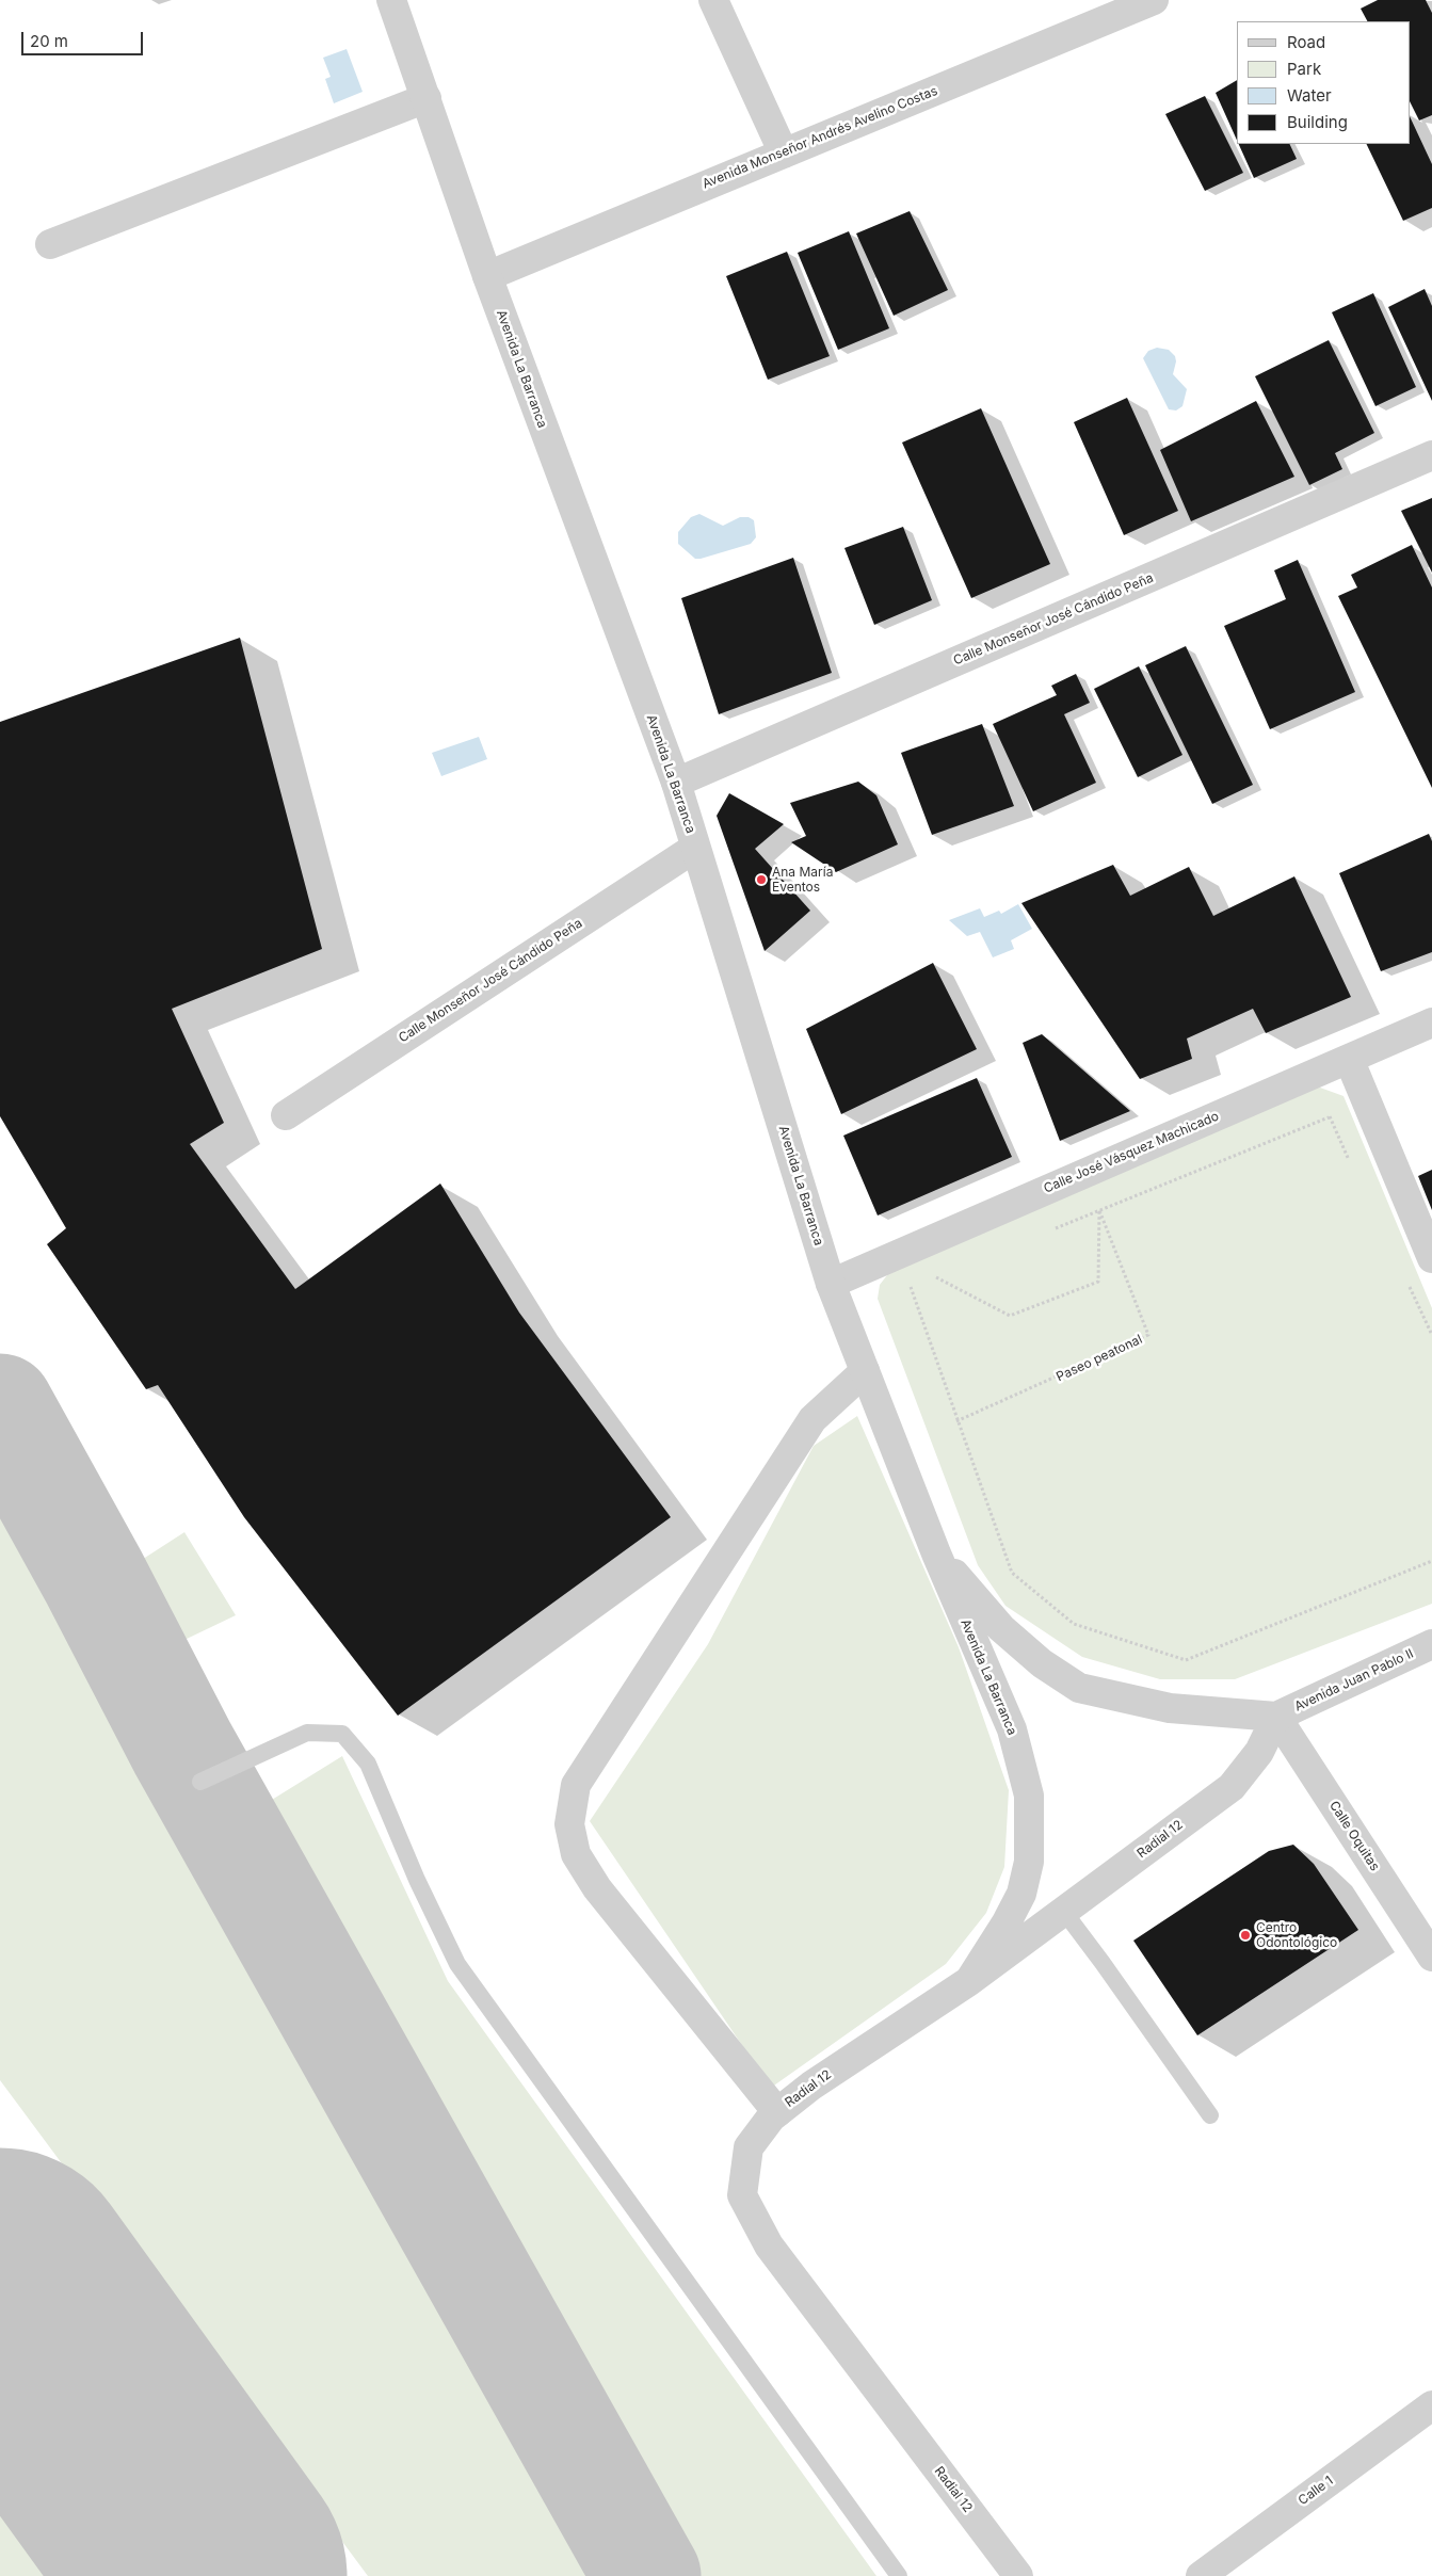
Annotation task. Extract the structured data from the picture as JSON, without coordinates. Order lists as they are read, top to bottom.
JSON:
{
  "streets": {
    "street": [
      "Avenida Monseñor Andrés Avelino Costas",
      "Avenida La Barranca",
      "Calle Monseñor José Cándido Peña",
      "Calle José Vásquez Machicado",
      "Avenida Juan Pablo II",
      "Calle Oquitas",
      "Radial 12",
      "Calle 1"
    ],
    "path": ["Paseo peatonal"]
  },
  "crossings": [
    ["Avenida Monseñor Andrés Avelino Costas", "Avenida La Barranca"],
    ["Avenida La Barranca", "Calle Monseñor José Cándido Peña"],
    ["Avenida La Barranca", "Calle José Vásquez Machicado"],
    ["Avenida La Barranca", "Avenida Juan Pablo II"],
    ["Avenida La Barranca", "Calle Oquitas"],
    ["Avenida La Barranca", "Radial 12"],
    ["Avenida Juan Pablo II", "Calle Oquitas"],
    ["Avenida Juan Pablo II", "Radial 12"],
    ["Calle Oquitas", "Radial 12"]
  ],
  "places": ["Ana María Eventos", "Centro Odontológico"],
  "legend": [
    "Road",
    "Park",
    "Water",
    "Building"
  ],
  "scale_bar": "20 m"
}
